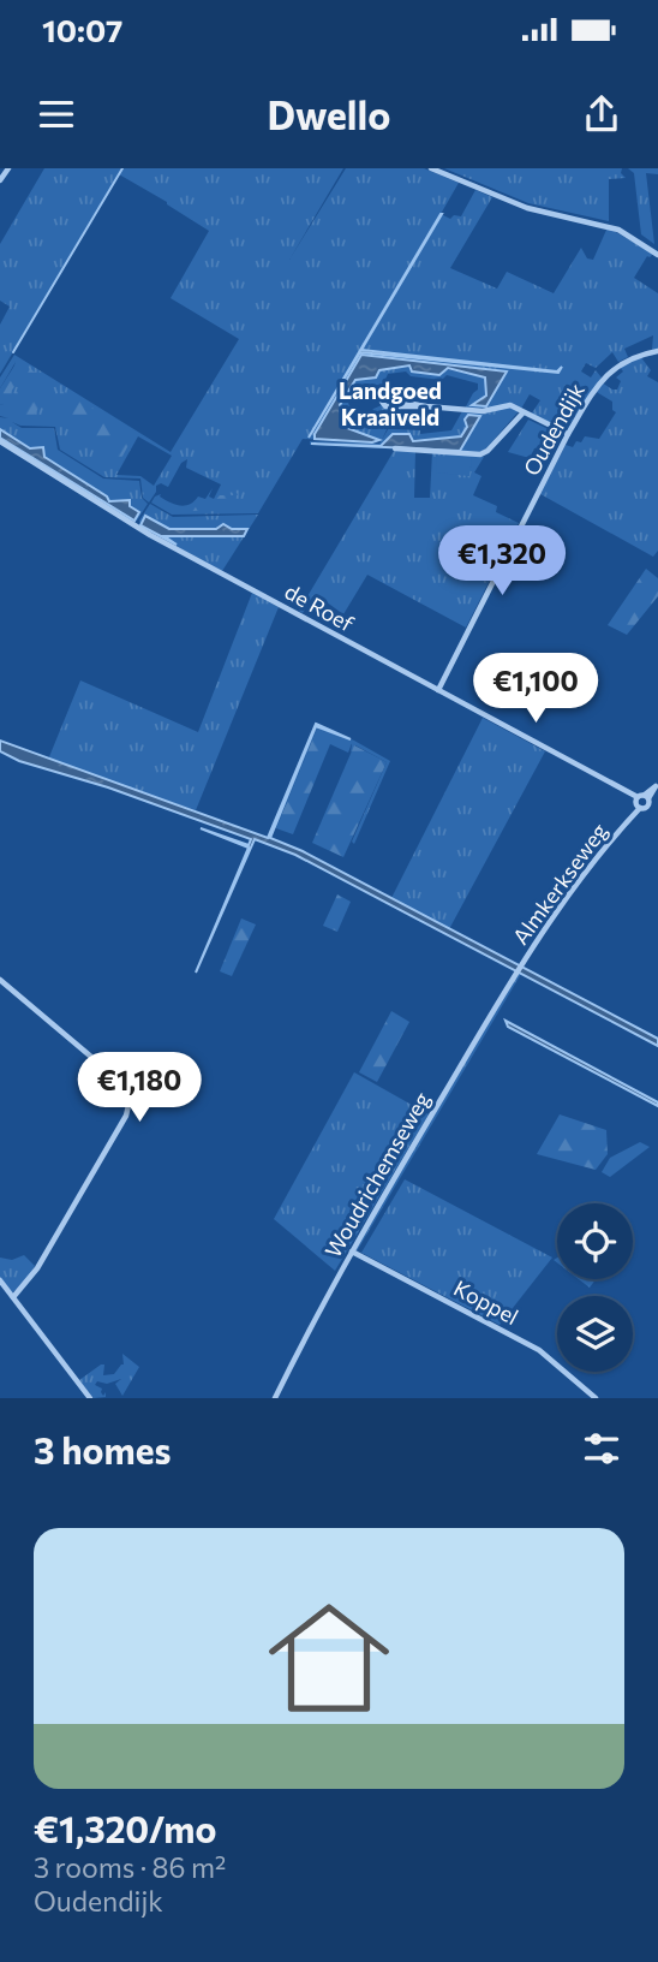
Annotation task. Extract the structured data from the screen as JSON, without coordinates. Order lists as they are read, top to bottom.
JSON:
{
  "streets": {
    "street": [
      "Oudendijk",
      "de Roef",
      "Almkerkseweg",
      "Woudrichemseweg",
      "Koppel"
    ]
  },
  "crossings": [
    ["Oudendijk", "de Roef"],
    ["de Roef", "Almkerkseweg"],
    ["Almkerkseweg", "Woudrichemseweg"],
    ["Woudrichemseweg", "Koppel"]
  ],
  "districts": ["Landgoed Kraaiveld"],
  "page": {
    "status": "10:07",
    "header": "Dwello",
    "price": ["€1,320", "€1,100", "€1,180"],
    "heading": "3 homes",
    "list": [
      {
        "name": "€1,320/mo",
        "note": "3 rooms · 86 m² · Oudendijk"
      }
    ]
  }
}
